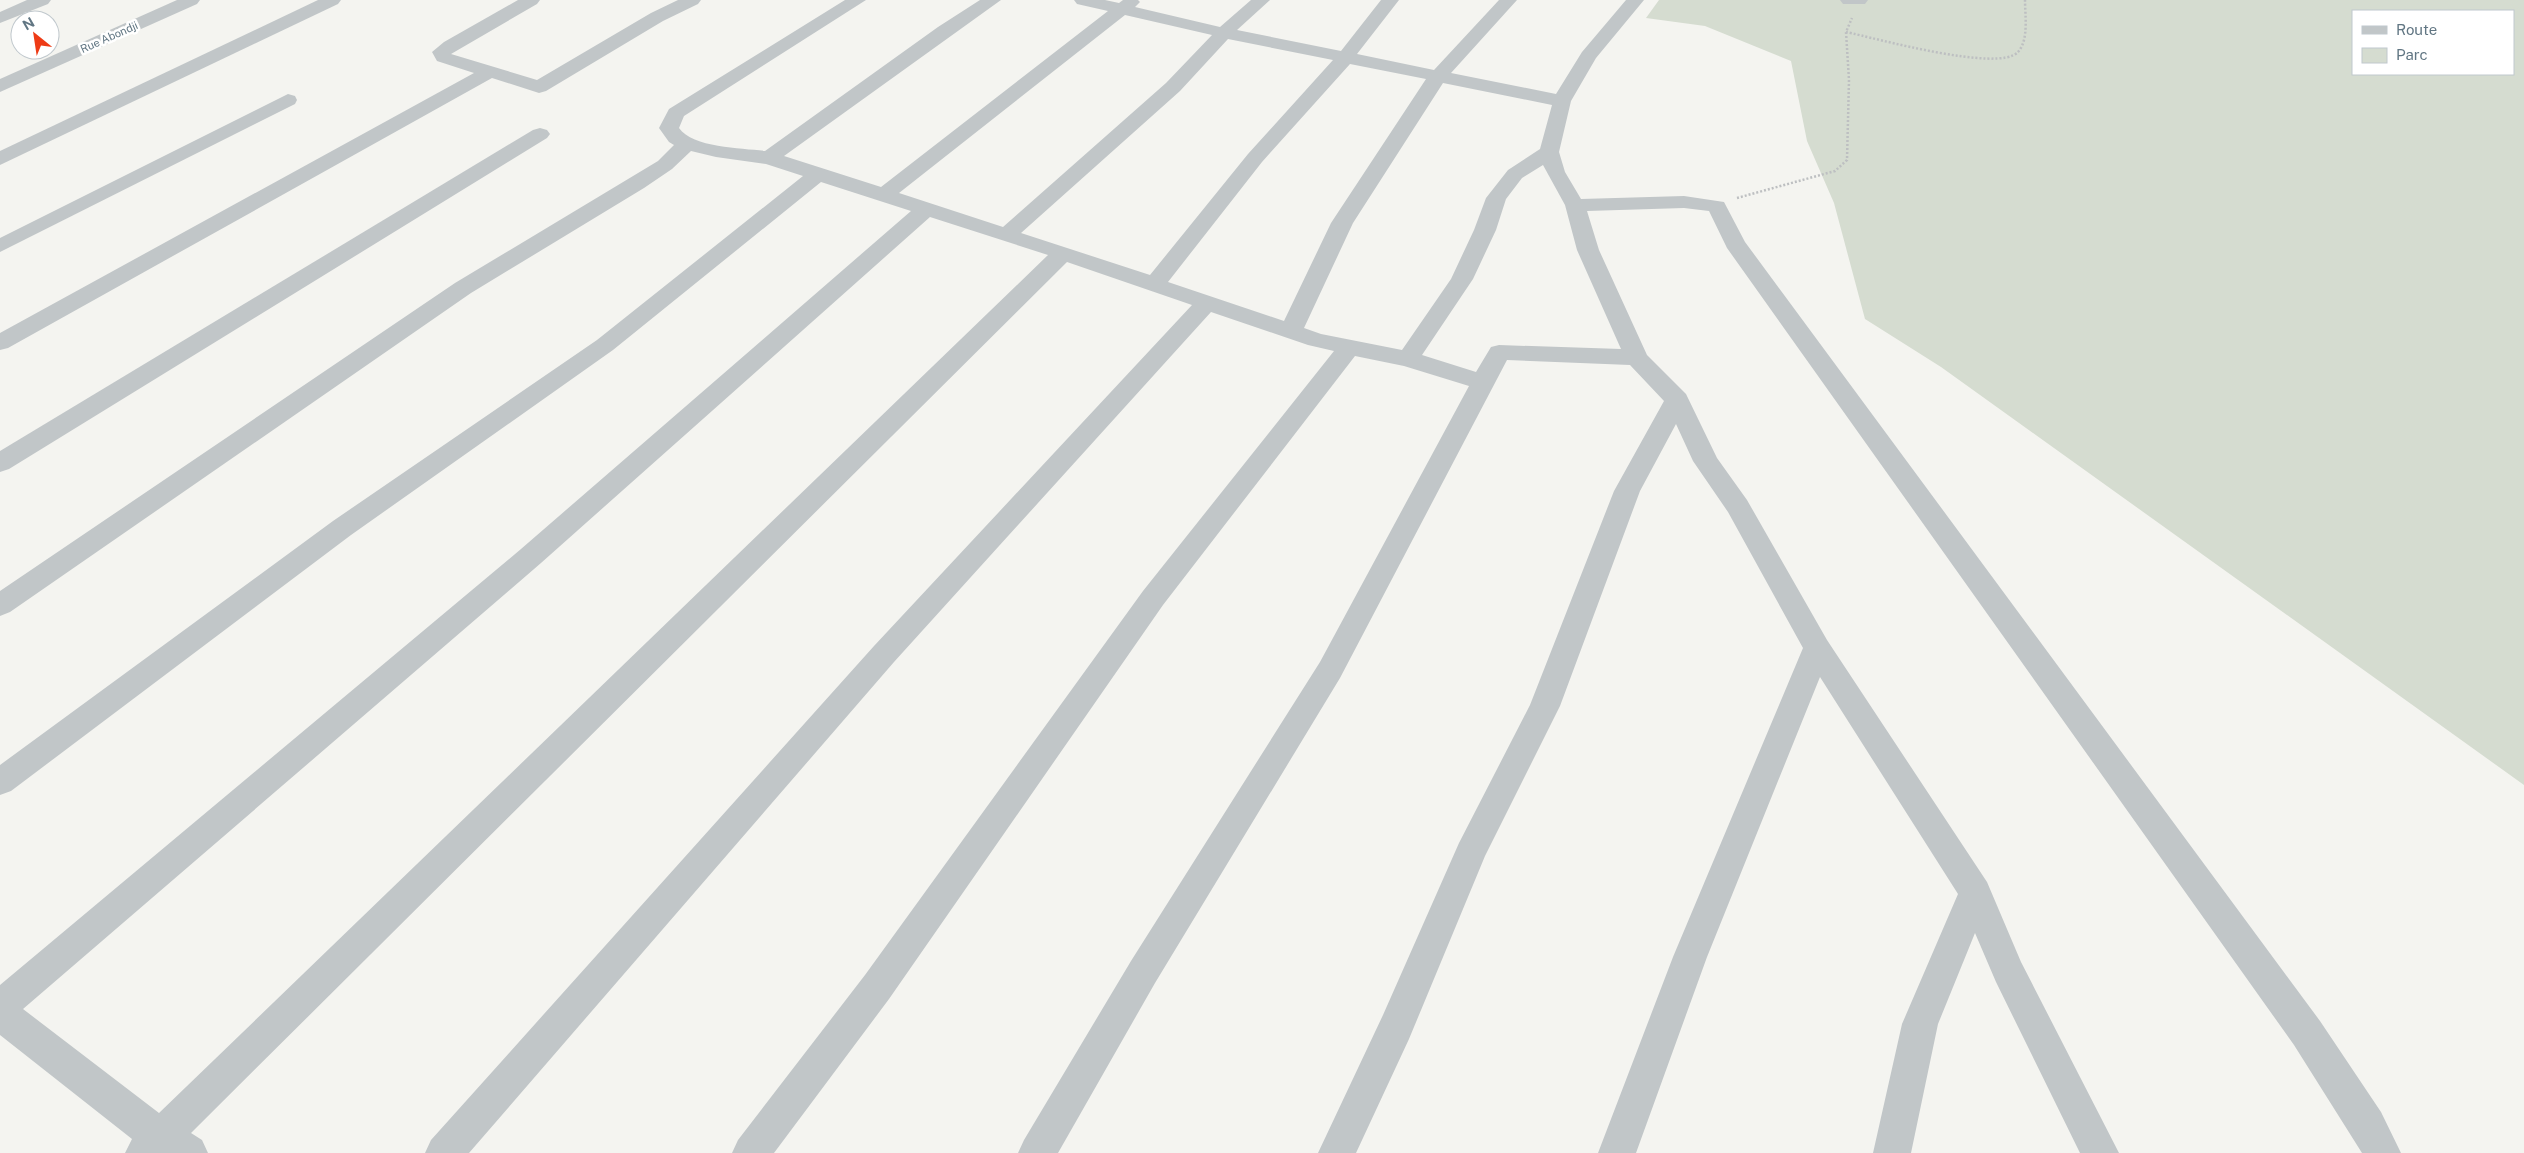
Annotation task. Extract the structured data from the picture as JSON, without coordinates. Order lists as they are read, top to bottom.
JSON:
{
  "streets": {
    "street": ["Rue Abondji"]
  },
  "legend": ["Route", "Parc"],
  "north": "top left"
}
